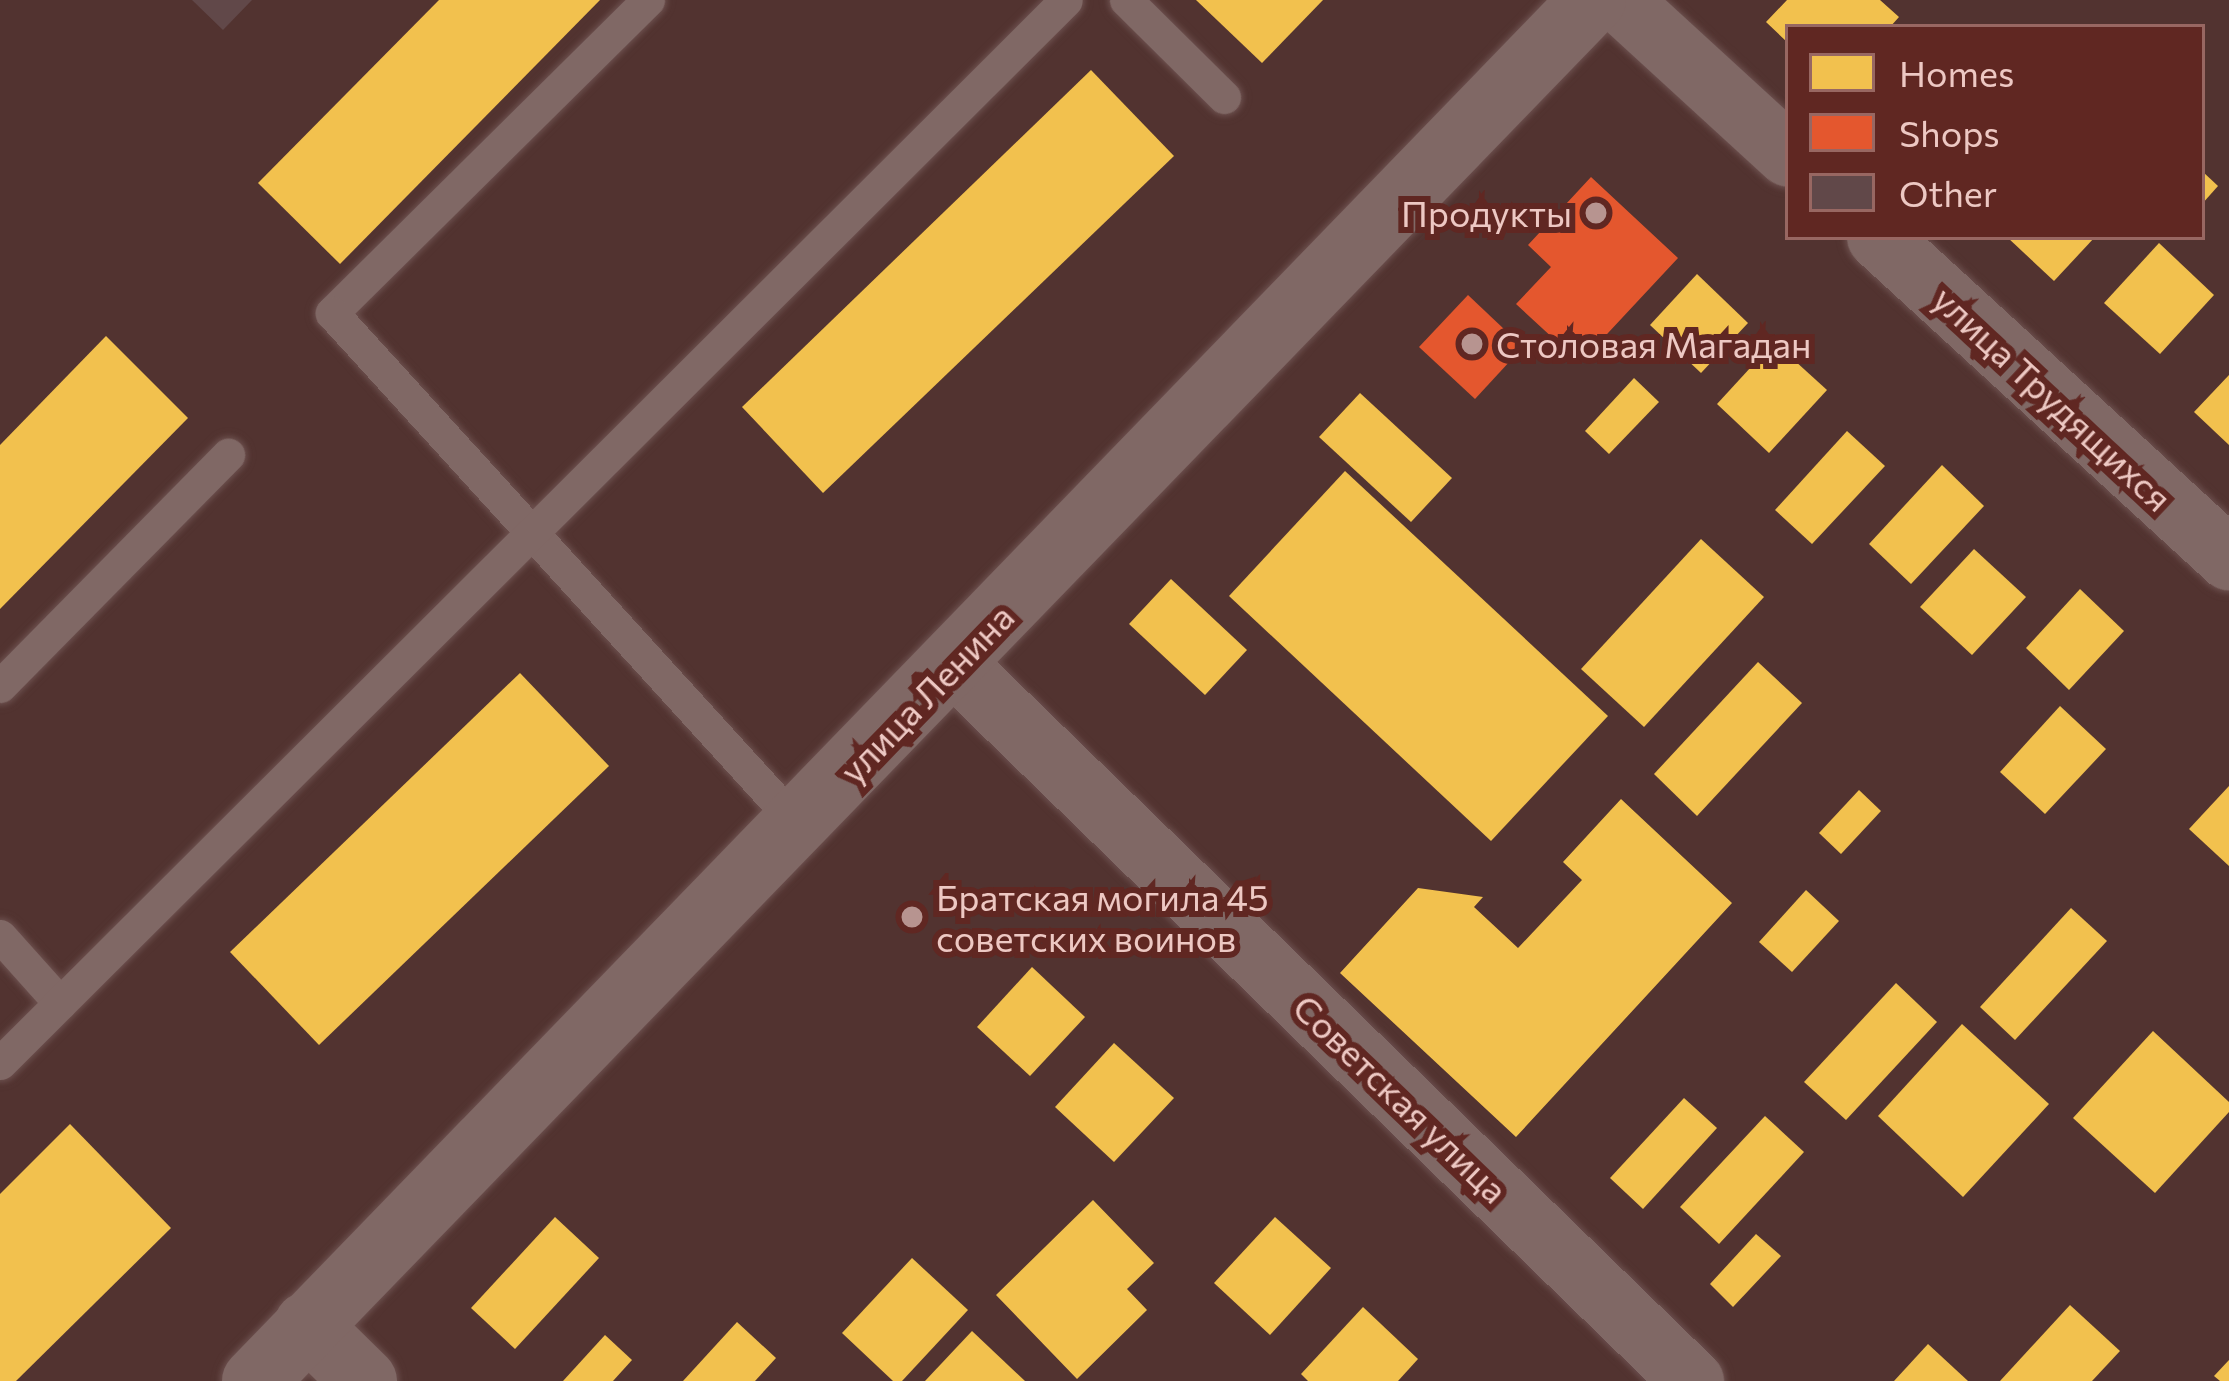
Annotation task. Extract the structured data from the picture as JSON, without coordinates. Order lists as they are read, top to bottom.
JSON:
{
  "streets": {
    "street": ["улица Трудящихся", "улица Ленина", "Советская улица"]
  },
  "crossings": [
    ["улица Ленина", "Советская улица"]
  ],
  "places": ["Продукты", "Столовая Магадан", "Братская могила 45 советских воинов"],
  "legend": ["Homes", "Shops", "Other"]
}
